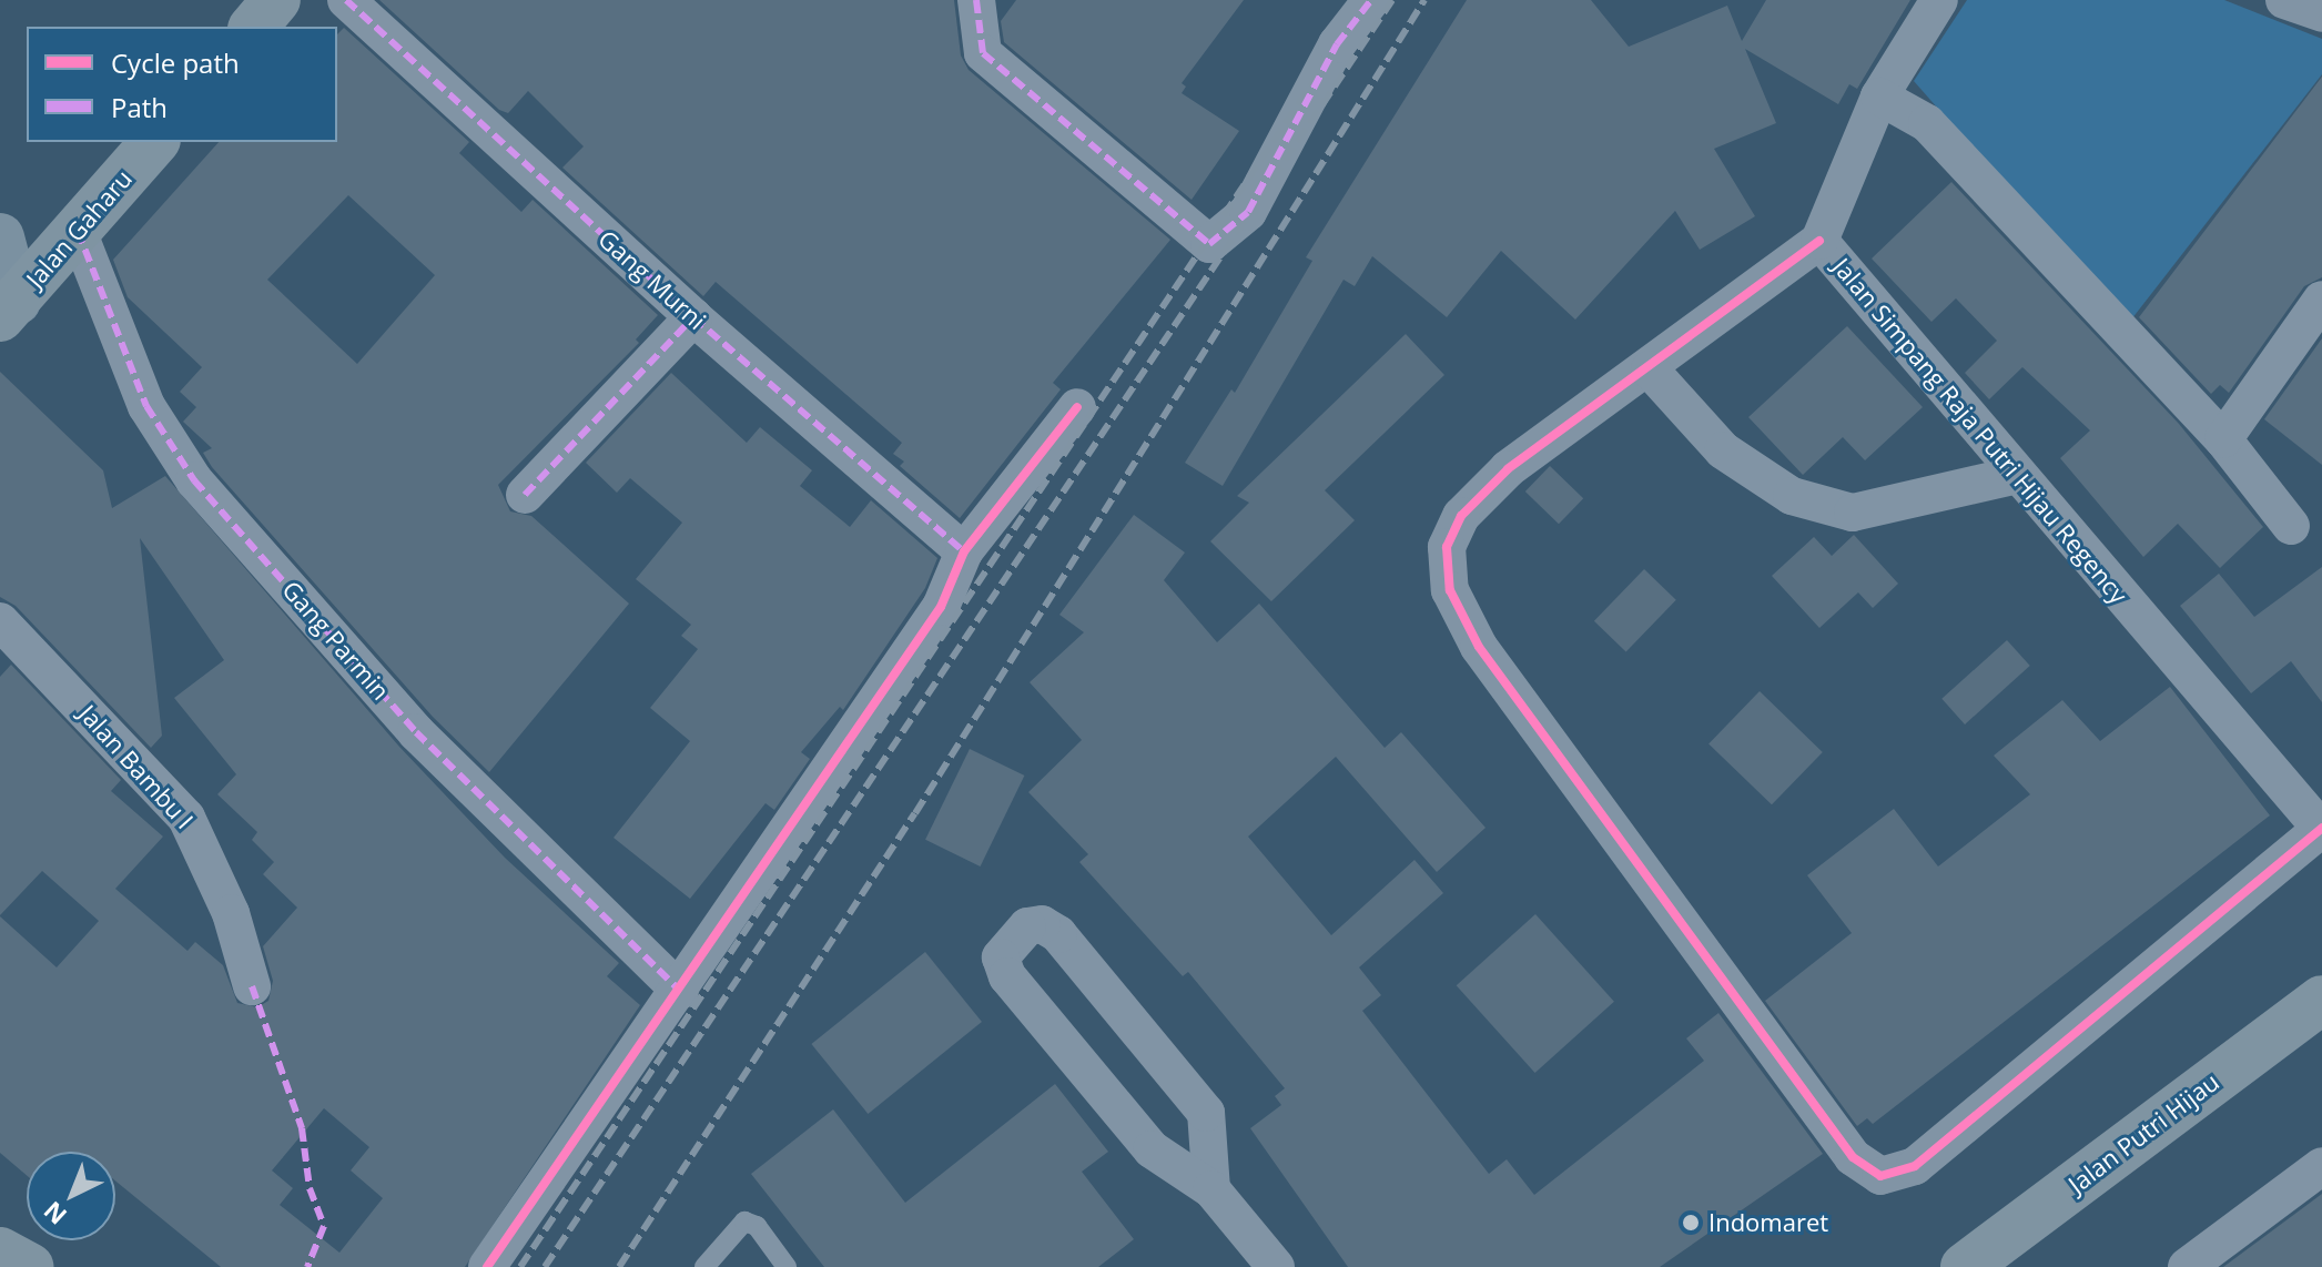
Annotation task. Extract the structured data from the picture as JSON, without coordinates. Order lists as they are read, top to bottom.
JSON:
{
  "streets": {
    "main road": ["Jalan Gaharu", "Jalan Putri Hijau"],
    "street": [
      "Gang Murni",
      "Jalan Simpang Raja Putri Hijau Regency",
      "Gang Parmin",
      "Jalan Bambu I"
    ]
  },
  "crossings": [
    ["Jalan Gaharu", "Gang Parmin"]
  ],
  "places": ["Indomaret"],
  "legend": ["Cycle path", "Path"],
  "north": "bottom left"
}
